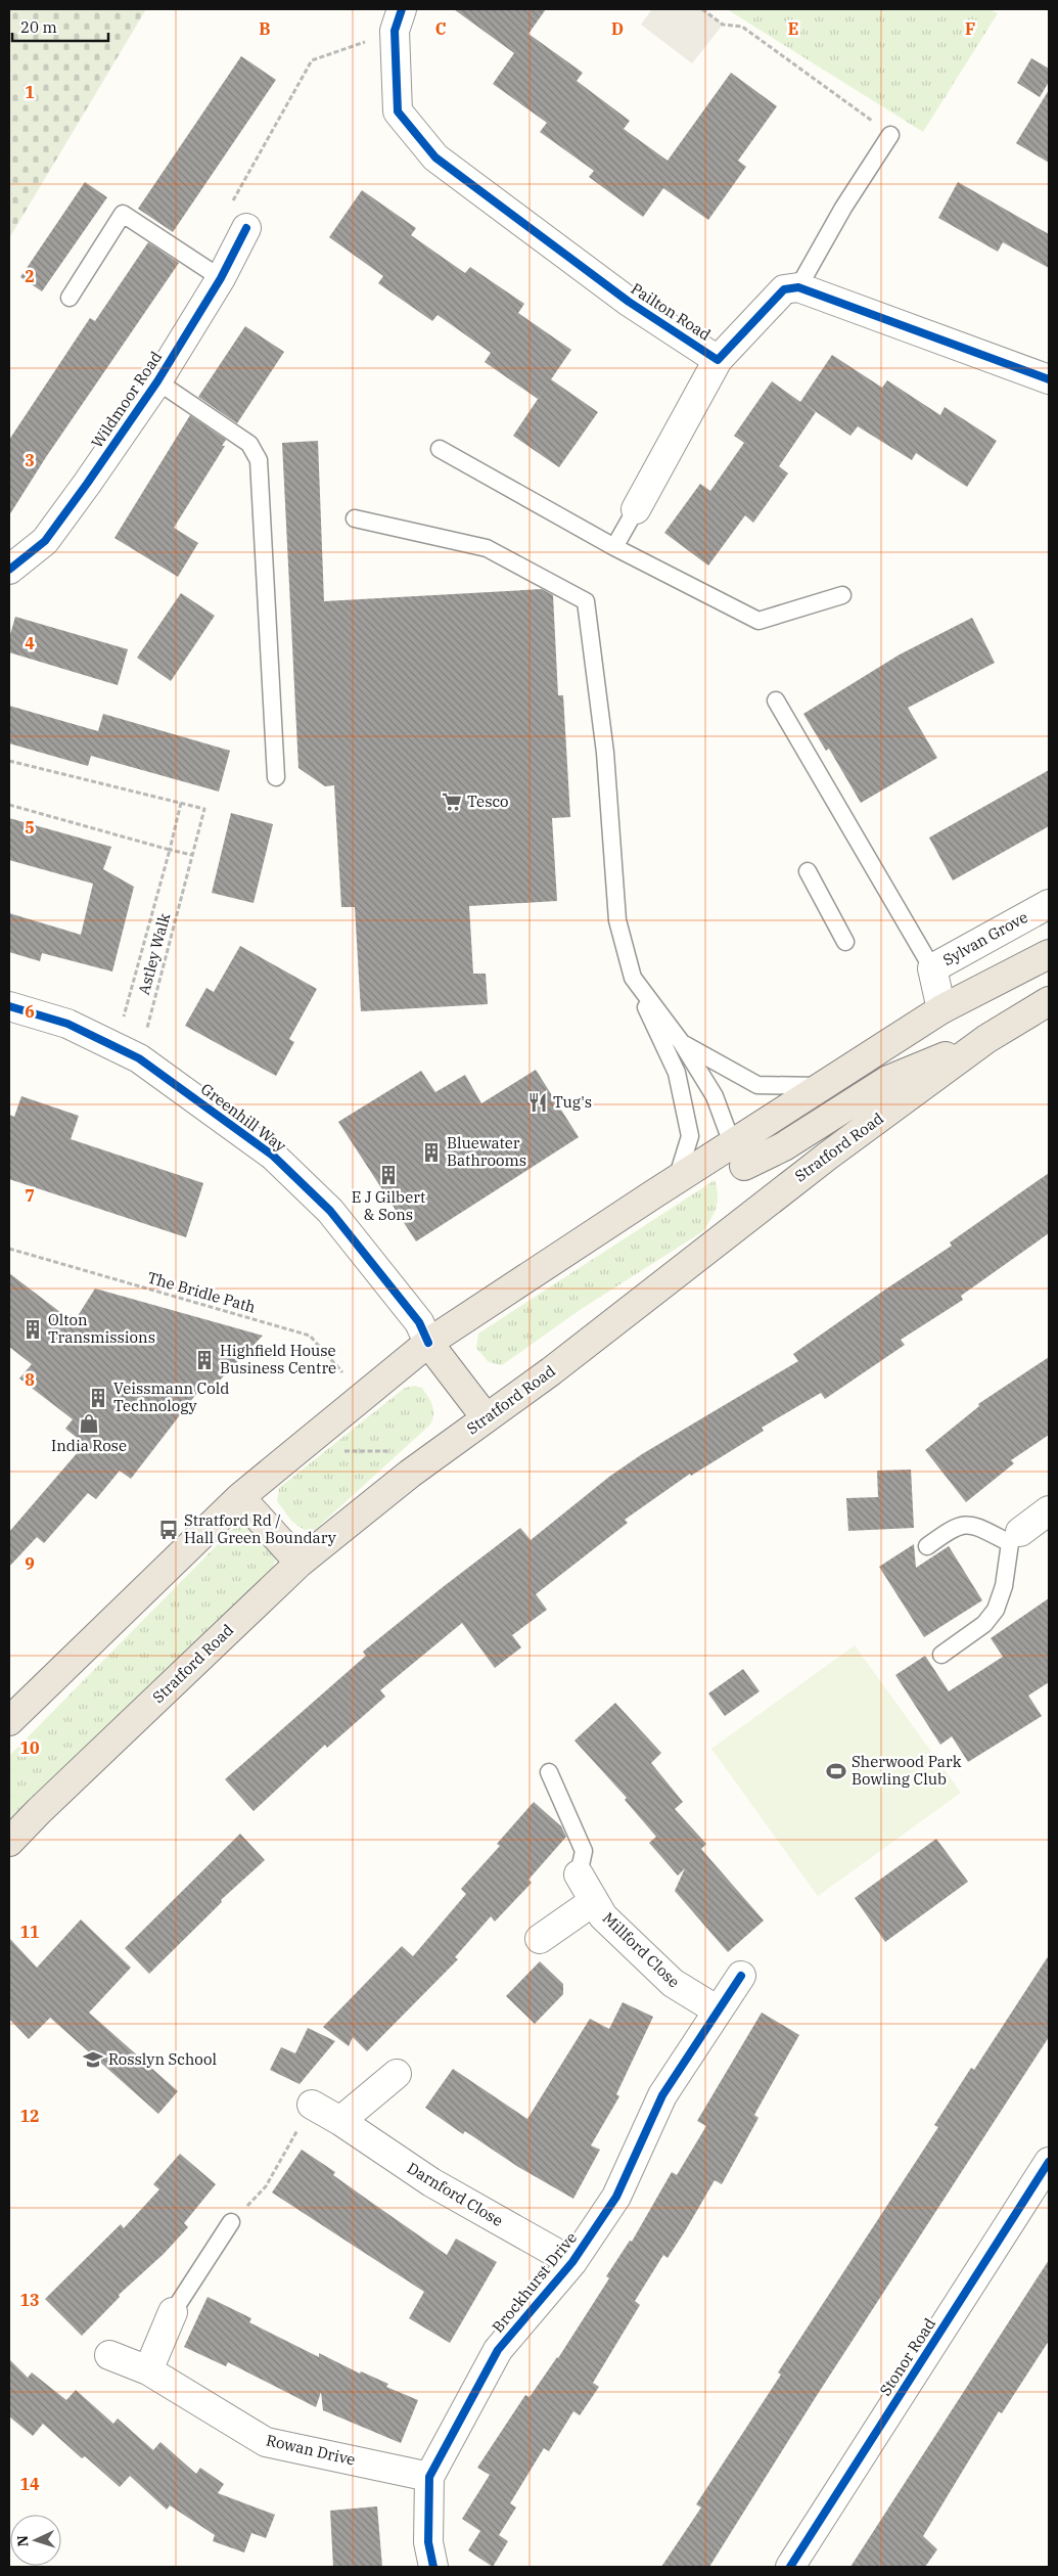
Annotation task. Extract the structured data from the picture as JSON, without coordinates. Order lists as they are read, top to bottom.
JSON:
{
  "streets": {
    "highway": ["Stratford Road"],
    "street": [
      "Pailton Road",
      "Wildmoor Road",
      "Sylvan Grove",
      "Greenhill Way",
      "Millford Close",
      "Darnford Close",
      "Brockhurst Drive",
      "Stonor Road",
      "Rowan Drive"
    ],
    "path": ["Astley Walk", "The Bridle Path"]
  },
  "crossings": [
    ["Astley Walk", "Greenhill Way"],
    ["Millford Close", "Brockhurst Drive"],
    ["Darnford Close", "Brockhurst Drive"],
    ["Brockhurst Drive", "Rowan Drive"]
  ],
  "places": {
    "supermarket": ["Tesco"],
    "restaurant": ["Tug's"],
    "building": [
      "Bluewater Bathrooms",
      "E J Gilbert & Sons",
      "Olton Transmissions",
      "Highfield House Business Centre",
      "Veissmann Cold Technology"
    ],
    "shop": ["India Rose"],
    "bus stop": ["Stratford Rd / Hall Green Boundary"],
    "sports": ["Sherwood Park Bowling Club"],
    "school or university": ["Rosslyn School"]
  },
  "scale_bar": "20 m",
  "north": "left",
  "grid": {
    "columns": [
      "B",
      "C",
      "D",
      "E",
      "F"
    ],
    "rows": [
      "1",
      "2",
      "3",
      "4",
      "5",
      "6",
      "7",
      "8",
      "9",
      "10",
      "11",
      "12",
      "13",
      "14"
    ]
  }
}
